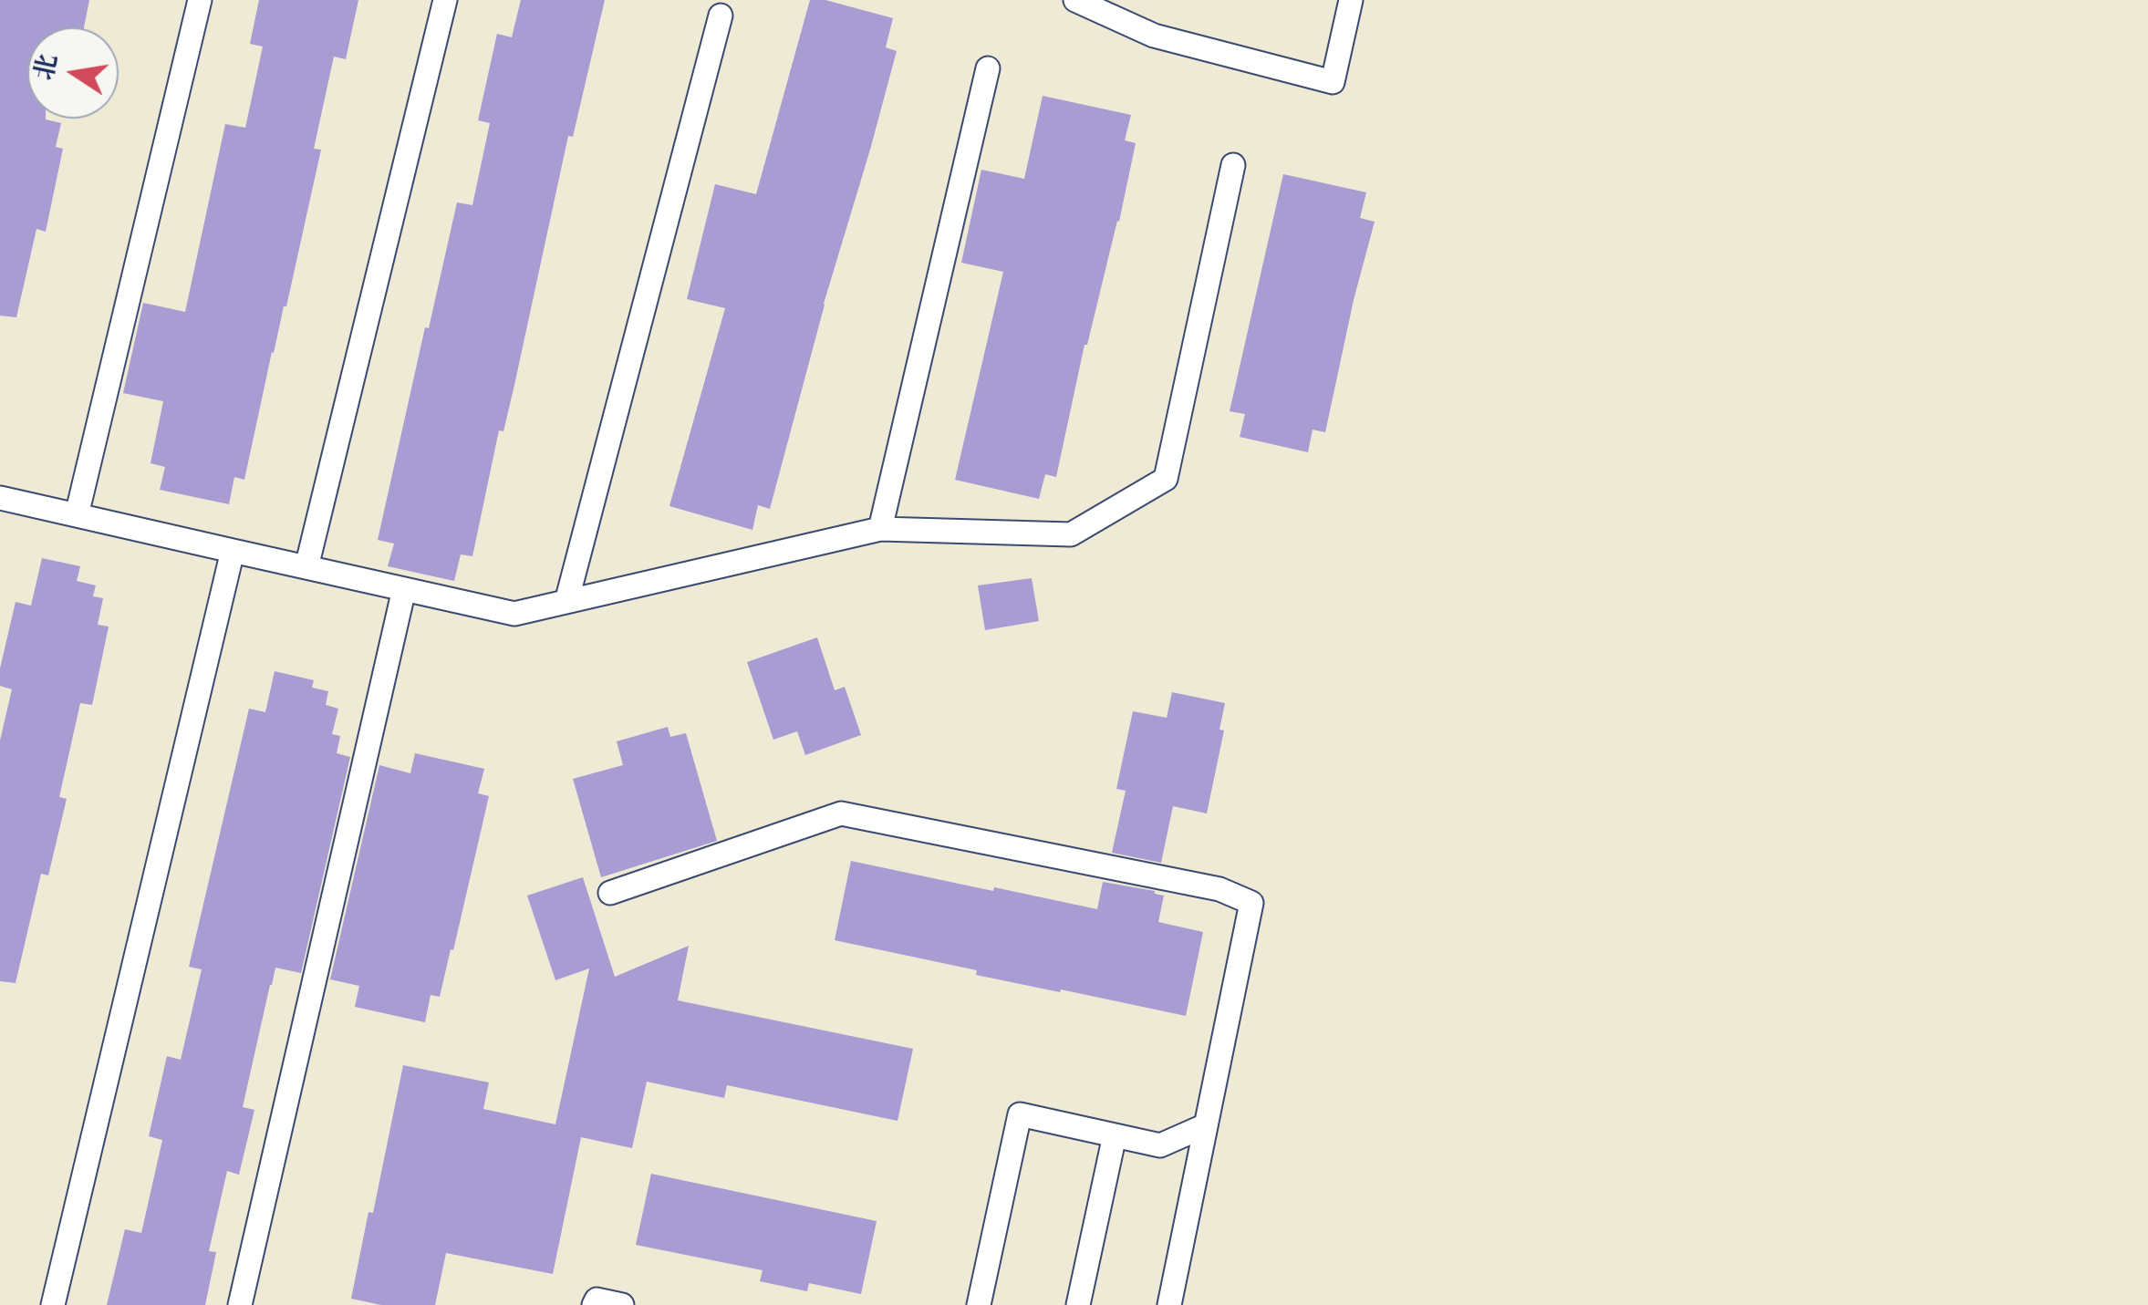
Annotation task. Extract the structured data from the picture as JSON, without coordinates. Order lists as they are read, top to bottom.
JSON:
{
  "north": "left"
}
